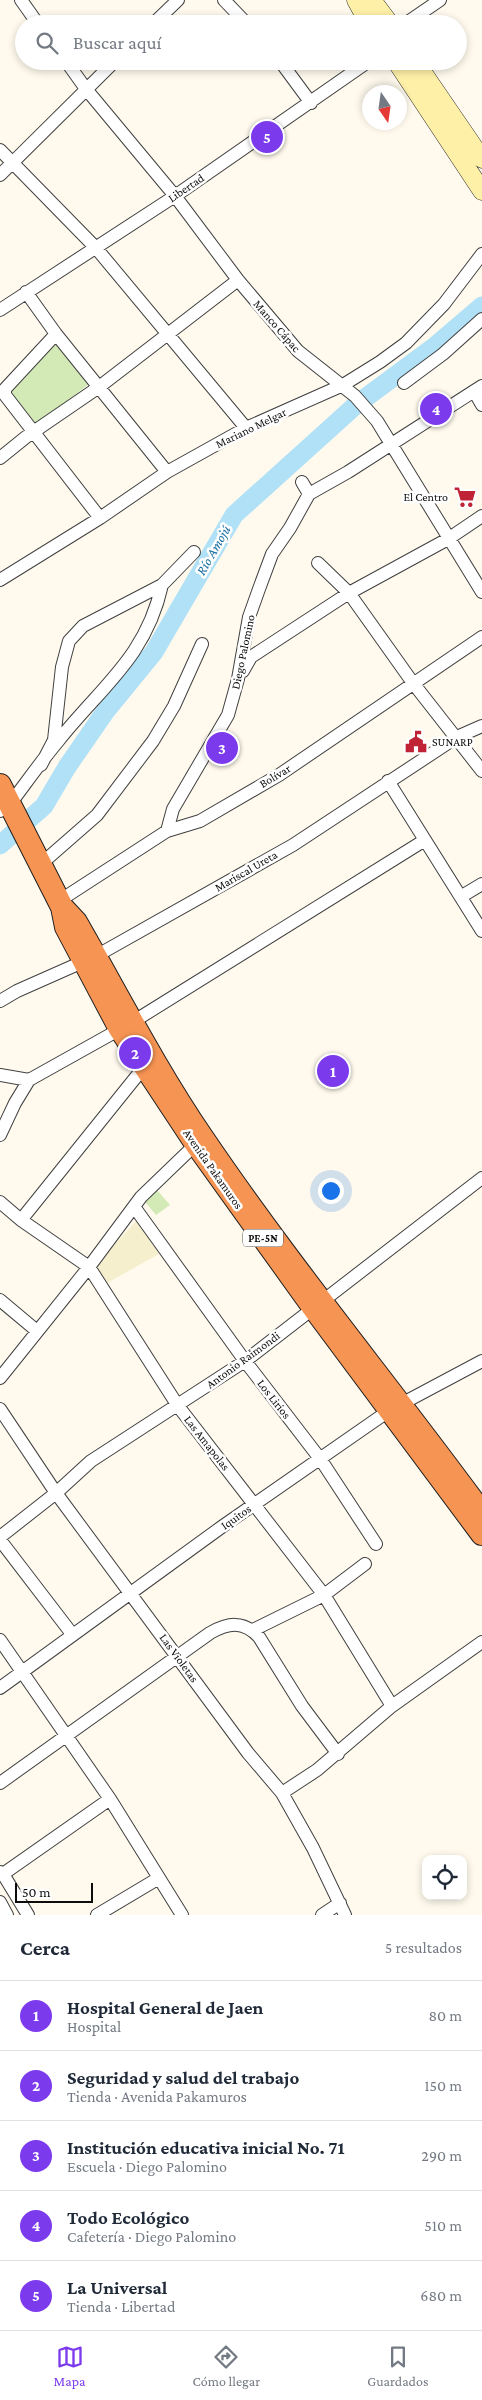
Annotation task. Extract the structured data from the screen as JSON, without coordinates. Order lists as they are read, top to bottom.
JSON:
{
  "streets": {
    "highway": ["Avenida Pakamuros", "PE-5N"],
    "street": [
      "Libertad",
      "Manco Cápac",
      "Mariano Melgar",
      "Diego Palomino",
      "Bolívar",
      "Mariscal Ureta",
      "Antonio Raimondi",
      "Los Lirios",
      "Las Amapolas",
      "Iquitos",
      "Las Violetas"
    ]
  },
  "crossings": [
    ["Libertad", "Manco Cápac"],
    ["Manco Cápac", "Mariano Melgar"],
    ["Manco Cápac", "Diego Palomino"],
    ["Diego Palomino", "Bolívar"],
    ["Bolívar", "Avenida Pakamuros"],
    ["Mariscal Ureta", "Avenida Pakamuros"],
    ["Avenida Pakamuros", "Antonio Raimondi"],
    ["Avenida Pakamuros", "Iquitos"],
    ["Antonio Raimondi", "Los Lirios"],
    ["Antonio Raimondi", "Las Amapolas"],
    ["Antonio Raimondi", "Las Violetas"],
    ["Los Lirios", "Iquitos"],
    ["Las Amapolas", "Iquitos"],
    ["Iquitos", "Las Violetas"]
  ],
  "water": ["Río Amojú"],
  "places": {
    "supermarket": ["El Centro"],
    "public building": ["SUNARP"]
  },
  "scale_bar": "50 m",
  "north": "bottom",
  "page": {
    "search": "Buscar aquí",
    "pins": [
      "5",
      "4",
      "3",
      "2",
      "1"
    ],
    "scale": "50 m",
    "heading": ["Cerca", "5 resultados"],
    "list": [
      {
        "mark": "1",
        "name": "Hospital General de Jaen",
        "note": "Hospital",
        "value": "80 m"
      },
      {
        "mark": "2",
        "name": "Seguridad y salud del trabajo",
        "note": "Tienda · Avenida Pakamuros",
        "value": "150 m"
      },
      {
        "mark": "3",
        "name": "Institución educativa inicial No. 71",
        "note": "Escuela · Diego Palomino",
        "value": "290 m"
      },
      {
        "mark": "4",
        "name": "Todo Ecológico",
        "note": "Cafetería · Diego Palomino",
        "value": "510 m"
      },
      {
        "mark": "5",
        "name": "La Universal",
        "note": "Tienda · Libertad",
        "value": "680 m"
      }
    ],
    "nav": ["Mapa", "Cómo llegar", "Guardados"]
  }
}
